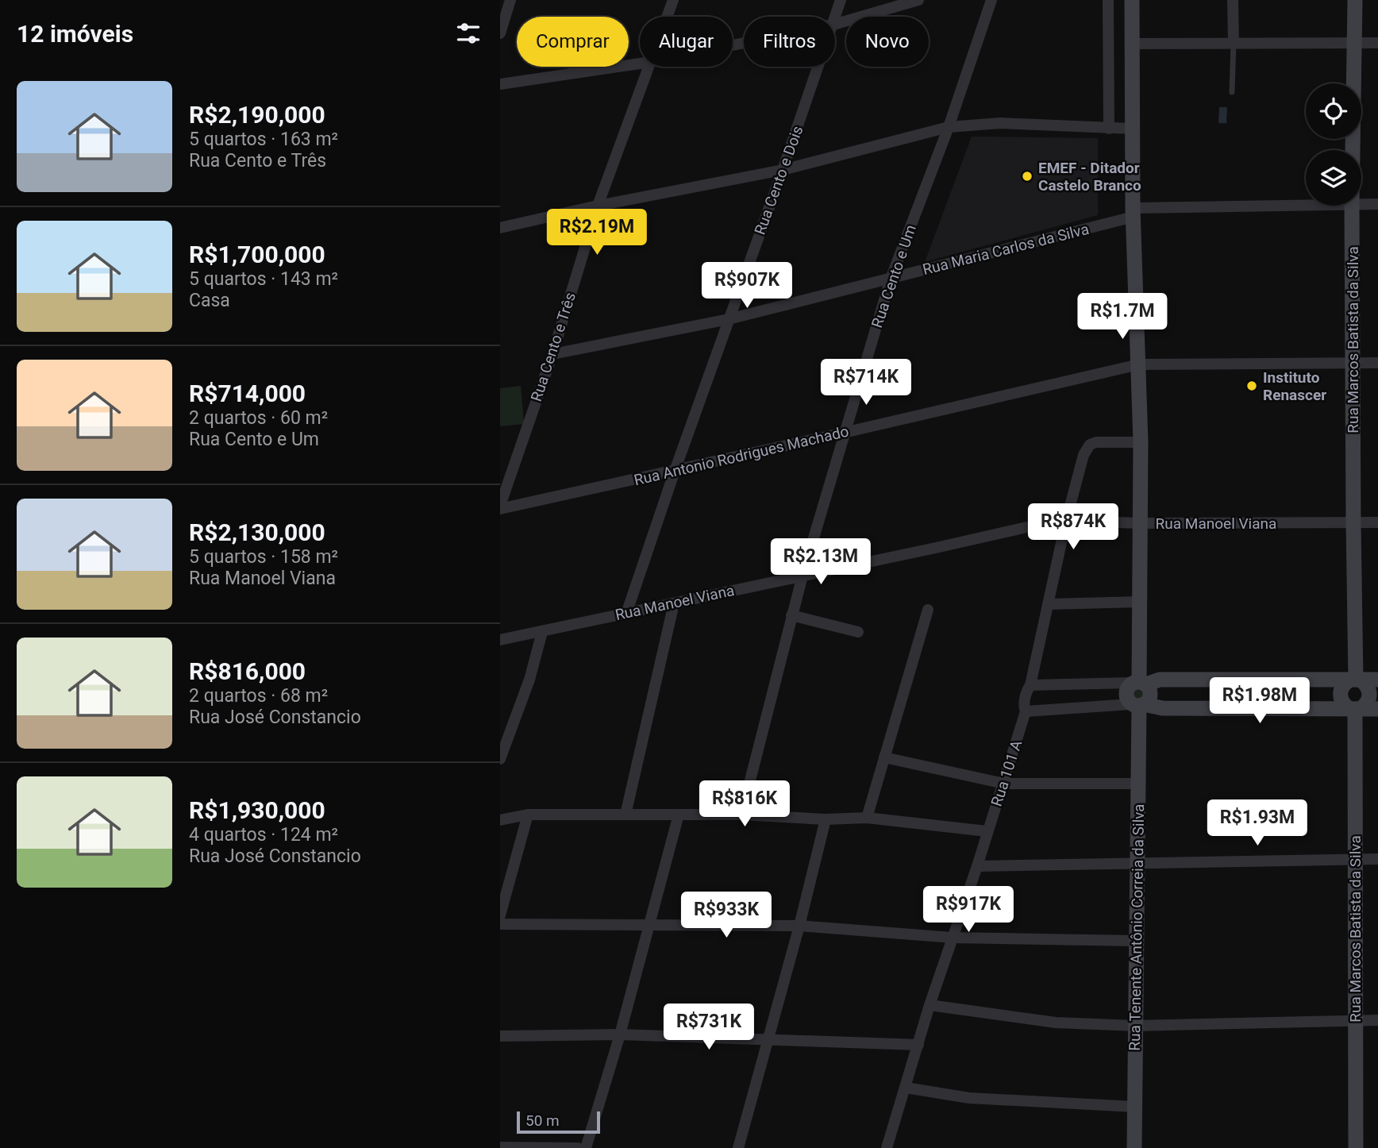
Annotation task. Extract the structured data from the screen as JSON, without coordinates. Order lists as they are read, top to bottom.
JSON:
{
  "streets": {
    "main road": ["Rua Marcos Batista da Silva", "Rua Tenente Antônio Correia da Silva"],
    "street": [
      "Rua Cento e Dois",
      "Rua Maria Carlos da Silva",
      "Rua Cento e Um",
      "Rua Cento e Três",
      "Rua Antonio Rodrigues Machado",
      "Rua Manoel Viana",
      "Rua 101 A"
    ]
  },
  "crossings": [
    ["Rua Cento e Dois", "Rua Maria Carlos da Silva"],
    ["Rua Cento e Dois", "Rua Antonio Rodrigues Machado"],
    ["Rua Cento e Dois", "Rua Manoel Viana"],
    ["Rua Maria Carlos da Silva", "Rua Cento e Um"],
    ["Rua Maria Carlos da Silva", "Rua Cento e Três"],
    ["Rua Cento e Um", "Rua Antonio Rodrigues Machado"],
    ["Rua Cento e Um", "Rua Manoel Viana"],
    ["Rua Marcos Batista da Silva", "Rua Antonio Rodrigues Machado"],
    ["Rua Marcos Batista da Silva", "Rua Manoel Viana"],
    ["Rua Cento e Três", "Rua Antonio Rodrigues Machado"],
    ["Rua Manoel Viana", "Rua 101 A"]
  ],
  "places": ["EMEF - Ditador Castelo Branco", "Instituto Renascer"],
  "scale_bar": "50 m",
  "page": {
    "heading": "12 imóveis",
    "chip": [
      "Comprar",
      "Alugar",
      "Filtros",
      "Novo"
    ],
    "list": [
      {
        "name": "R$2,190,000",
        "note": "5 quartos · 163 m² · Rua Cento e Três"
      },
      {
        "name": "R$1,700,000",
        "note": "5 quartos · 143 m² · Casa"
      },
      {
        "name": "R$714,000",
        "note": "2 quartos · 60 m² · Rua Cento e Um"
      },
      {
        "name": "R$2,130,000",
        "note": "5 quartos · 158 m² · Rua Manoel Viana"
      },
      {
        "name": "R$816,000",
        "note": "2 quartos · 68 m² · Rua José Constancio"
      },
      {
        "name": "R$1,930,000",
        "note": "4 quartos · 124 m² · Rua José Constancio"
      }
    ],
    "price": [
      "R$2.19M",
      "R$907K",
      "R$1.7M",
      "R$714K",
      "R$874K",
      "R$2.13M",
      "R$1.98M",
      "R$816K",
      "R$1.93M",
      "R$917K",
      "R$933K",
      "R$731K"
    ],
    "scale": "50 m"
  }
}
